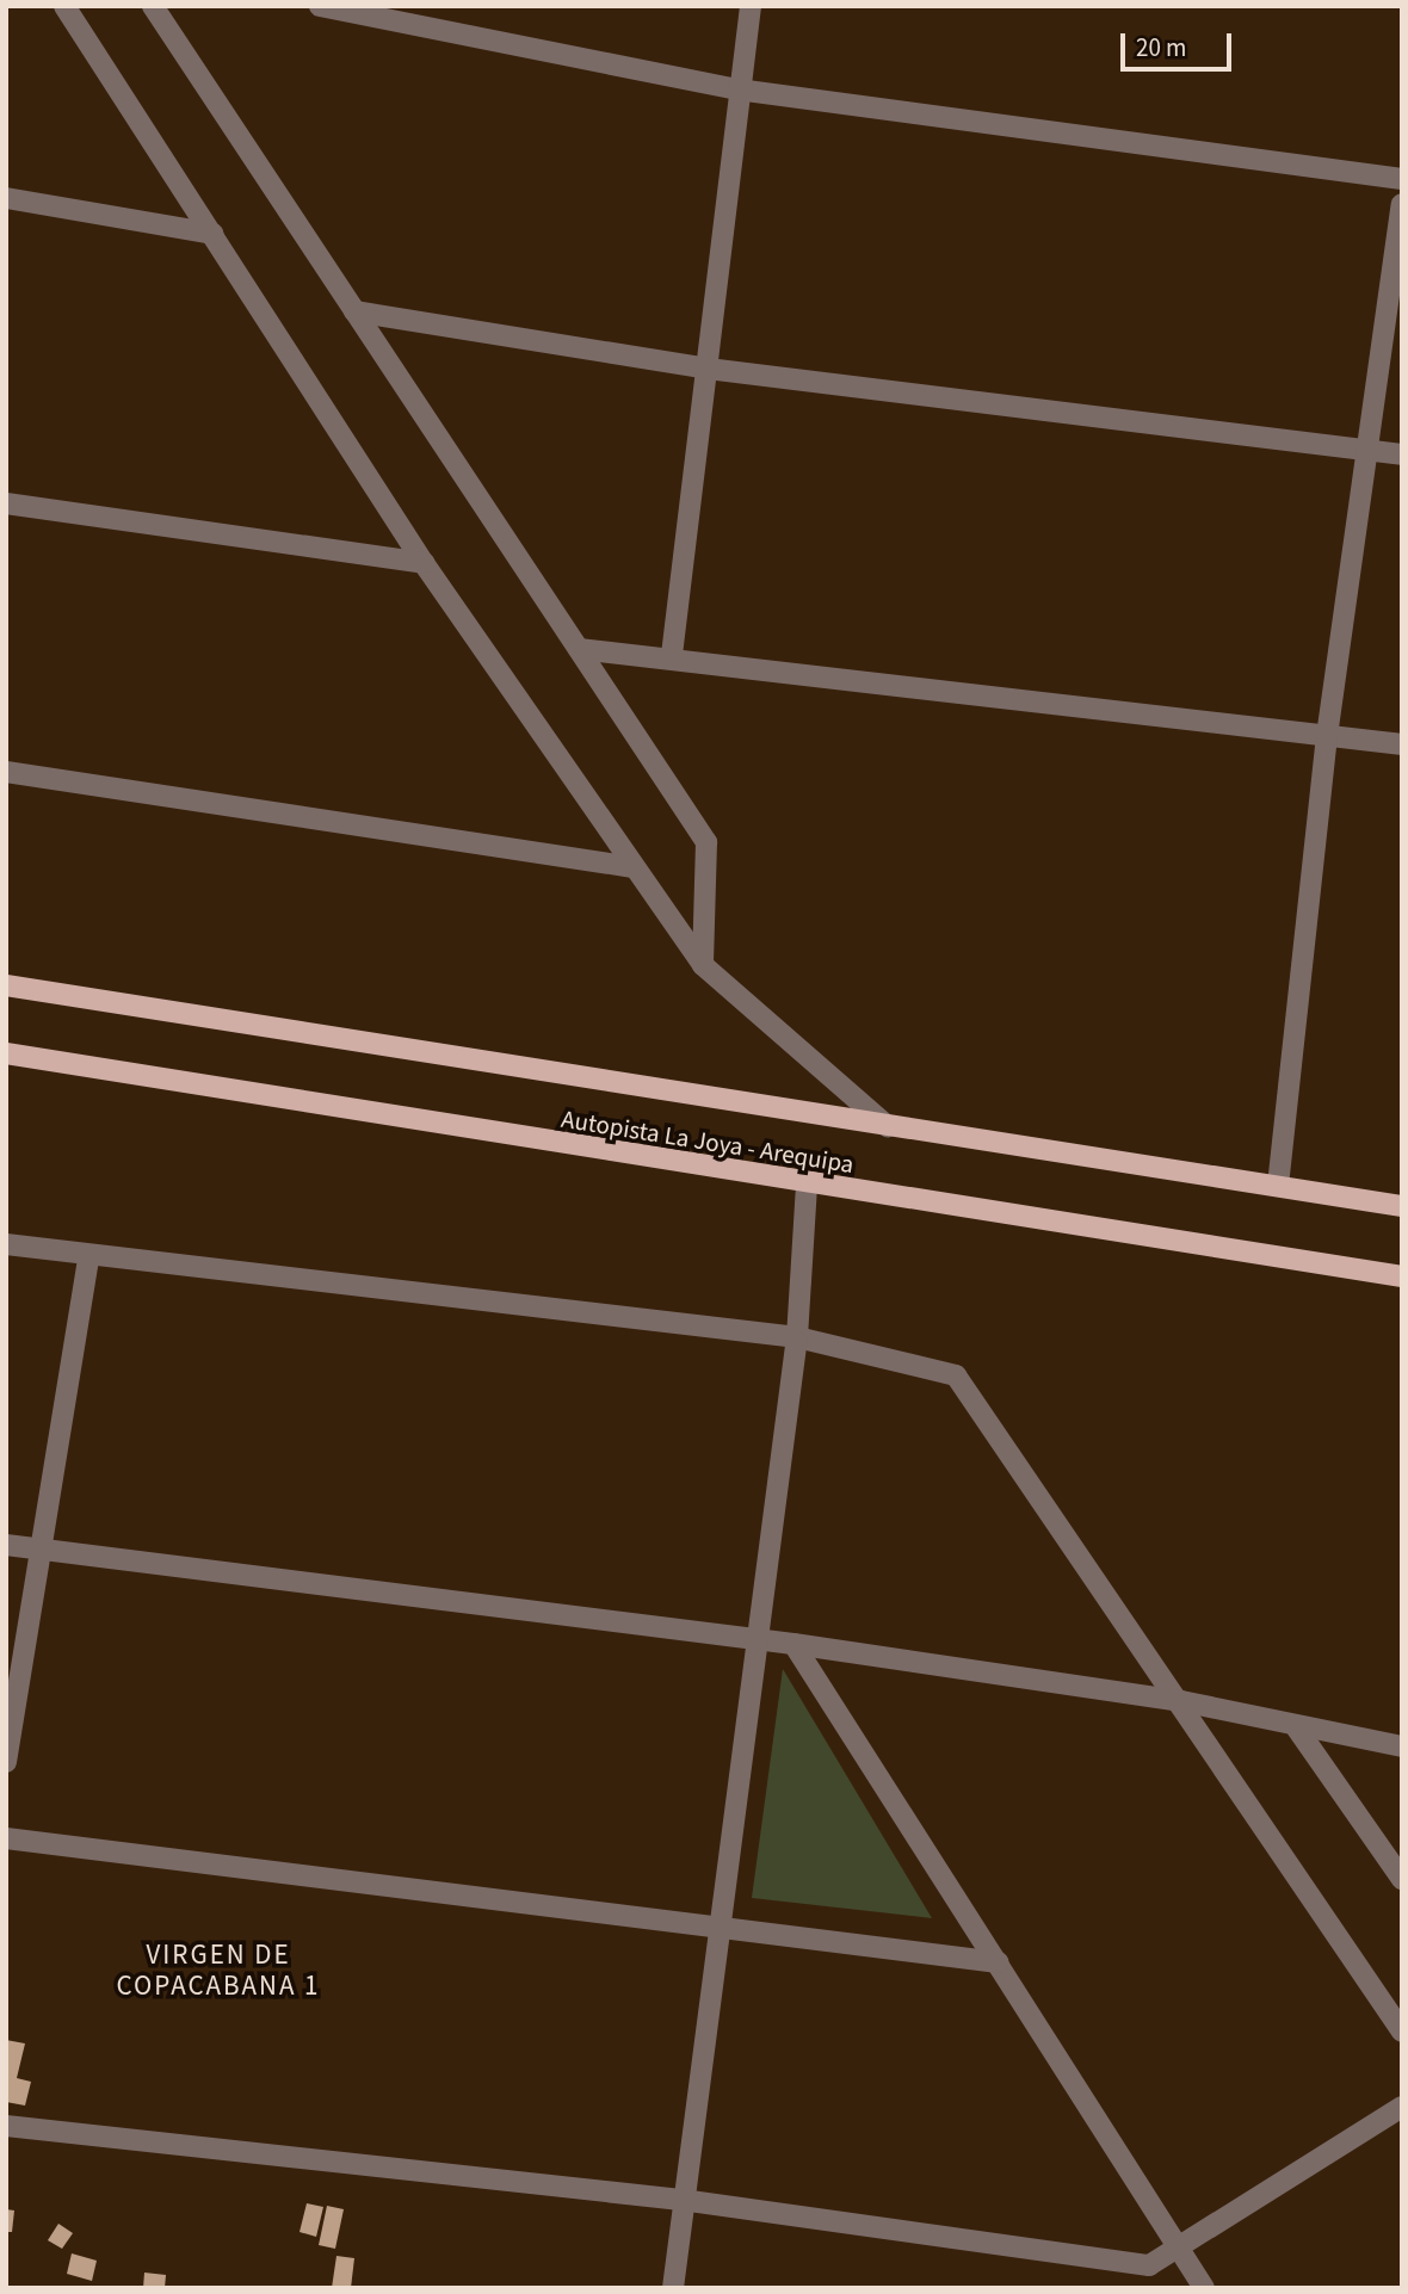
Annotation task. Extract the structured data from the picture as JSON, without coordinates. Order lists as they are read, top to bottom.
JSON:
{
  "streets": {
    "main road": ["Autopista La Joya - Arequipa"]
  },
  "districts": ["VIRGEN DE COPACABANA 1"],
  "scale_bar": "20 m"
}
